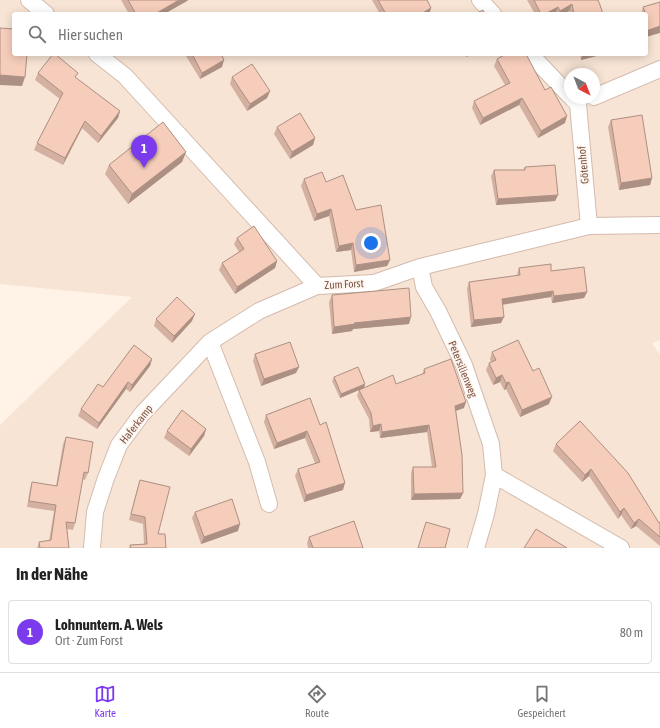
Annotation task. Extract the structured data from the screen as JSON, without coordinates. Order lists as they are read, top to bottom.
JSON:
{
  "streets": {
    "street": [
      "Götenhof",
      "Zum Forst",
      "Petersilienweg",
      "Haferkamp"
    ]
  },
  "crossings": [
    ["Götenhof", "Zum Forst"],
    ["Zum Forst", "Petersilienweg"],
    ["Zum Forst", "Haferkamp"]
  ],
  "north": "bottom right",
  "page": {
    "search": "Hier suchen",
    "pins": "1",
    "heading": "In der Nähe",
    "list": [
      {
        "mark": "1",
        "name": "Lohnuntern. A. Wels",
        "note": "Ort · Zum Forst",
        "value": "80 m"
      }
    ],
    "nav": ["Karte", "Route", "Gespeichert"]
  }
}
